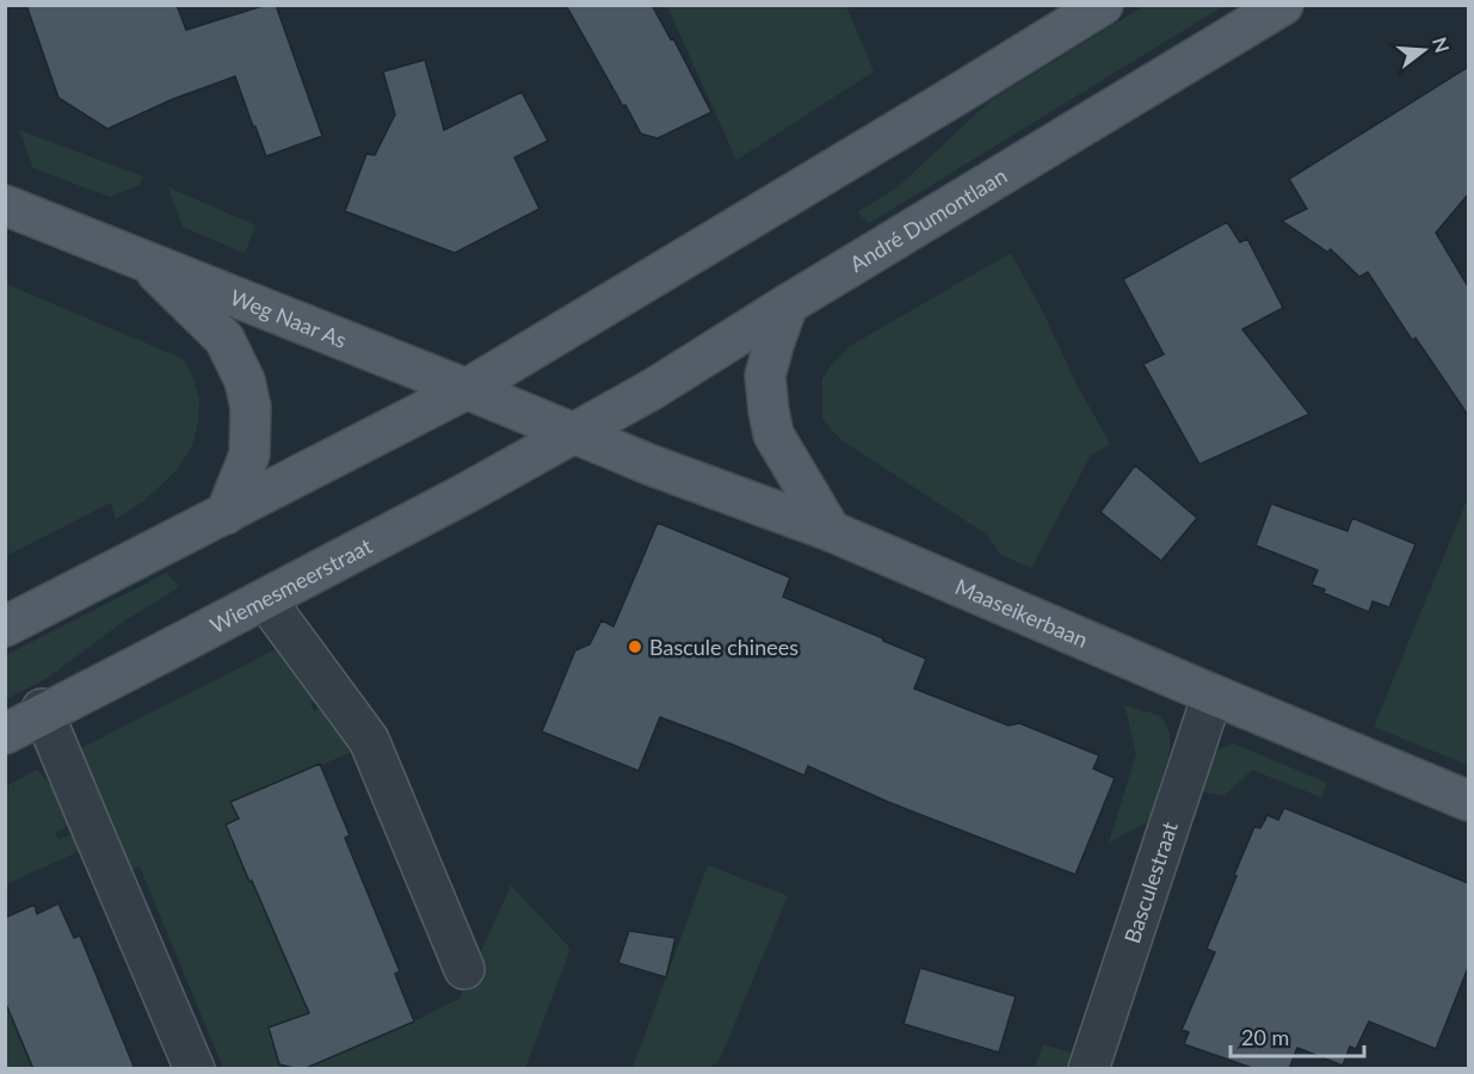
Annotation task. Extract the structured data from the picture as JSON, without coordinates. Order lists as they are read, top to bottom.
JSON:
{
  "streets": {
    "main road": [
      "André Dumontlaan",
      "Weg Naar As",
      "Wiemesmeerstraat",
      "Maaseikerbaan"
    ],
    "street": ["Basculestraat"]
  },
  "crossings": [
    ["André Dumontlaan", "Weg Naar As"],
    ["André Dumontlaan", "Wiemesmeerstraat"],
    ["André Dumontlaan", "Maaseikerbaan"],
    ["Weg Naar As", "Wiemesmeerstraat"],
    ["Weg Naar As", "Maaseikerbaan"],
    ["Wiemesmeerstraat", "Maaseikerbaan"],
    ["Maaseikerbaan", "Basculestraat"]
  ],
  "places": ["Bascule chinees"],
  "scale_bar": "20 m",
  "north": "right"
}
